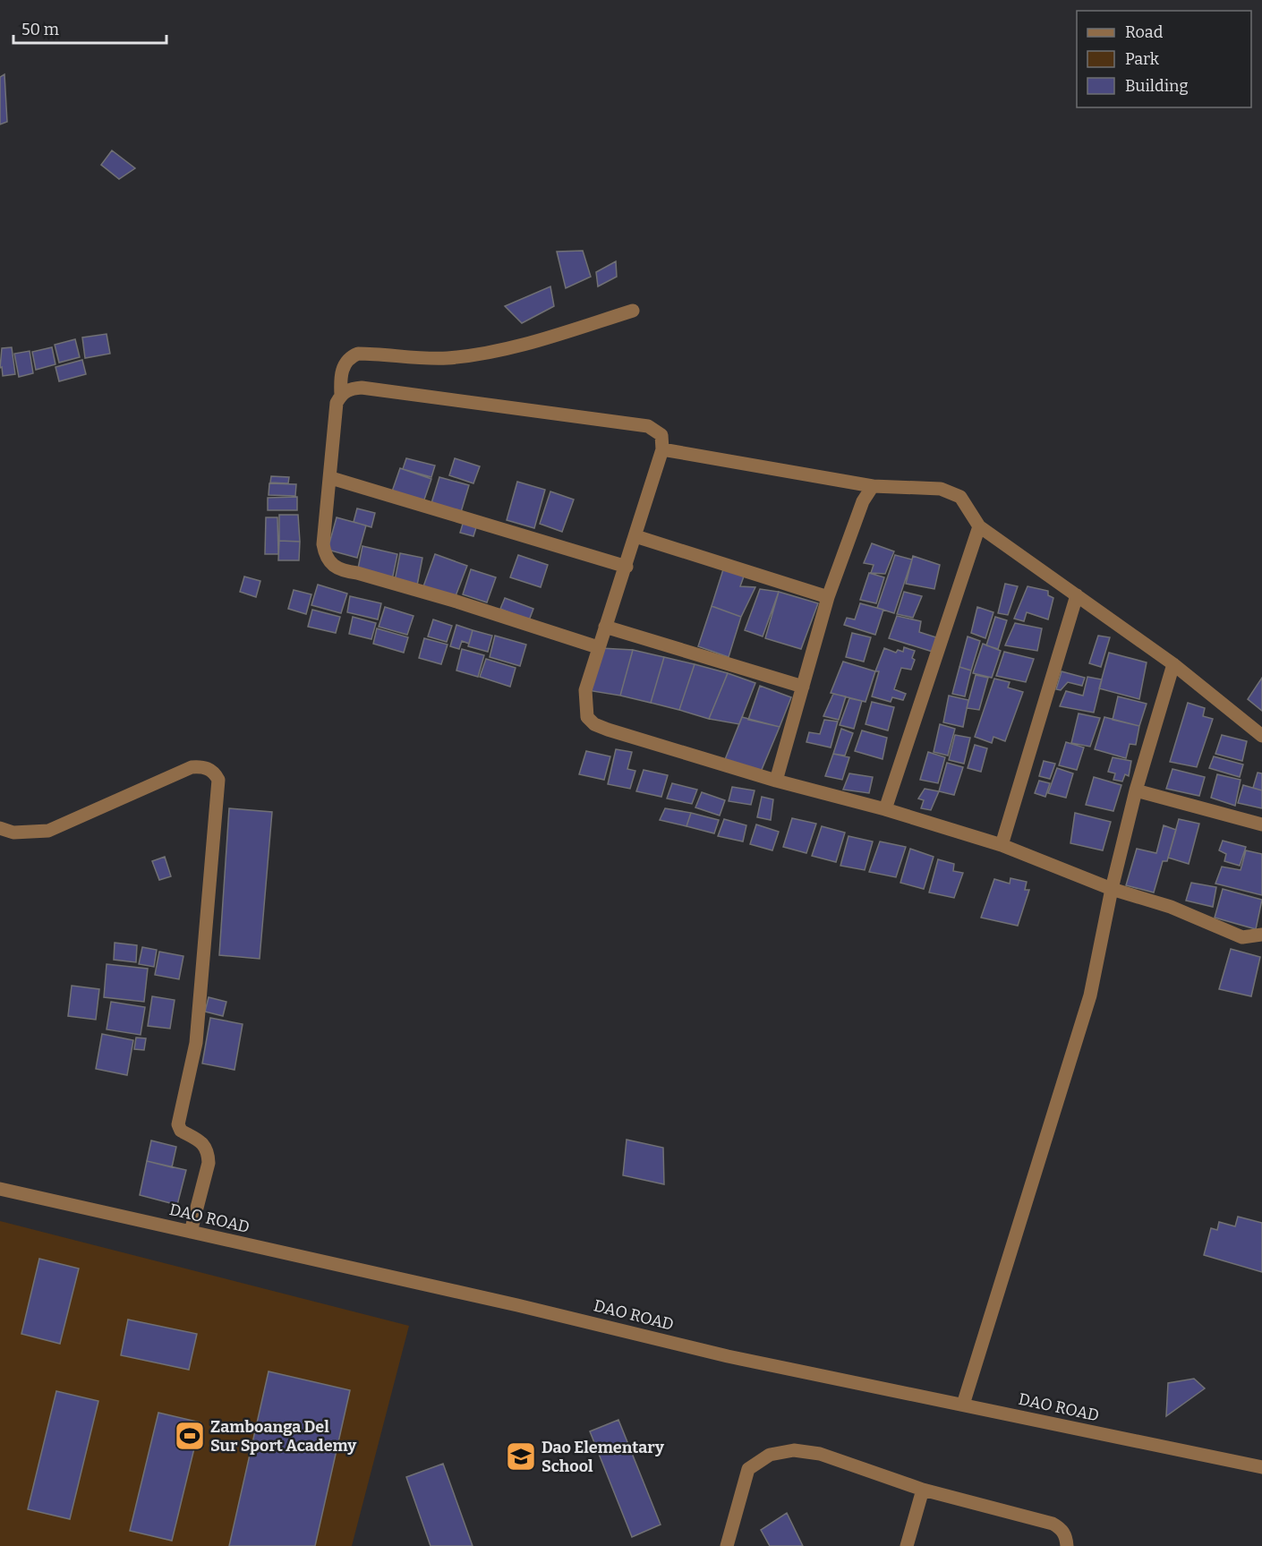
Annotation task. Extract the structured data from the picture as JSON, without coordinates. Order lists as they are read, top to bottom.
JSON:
{
  "streets": {
    "street": ["DAO ROAD"]
  },
  "places": {
    "sports": ["Zamboanga Del Sur Sport Academy"],
    "school or university": ["Dao Elementary School"]
  },
  "legend": ["Road", "Park", "Building"],
  "scale_bar": "50 m"
}
